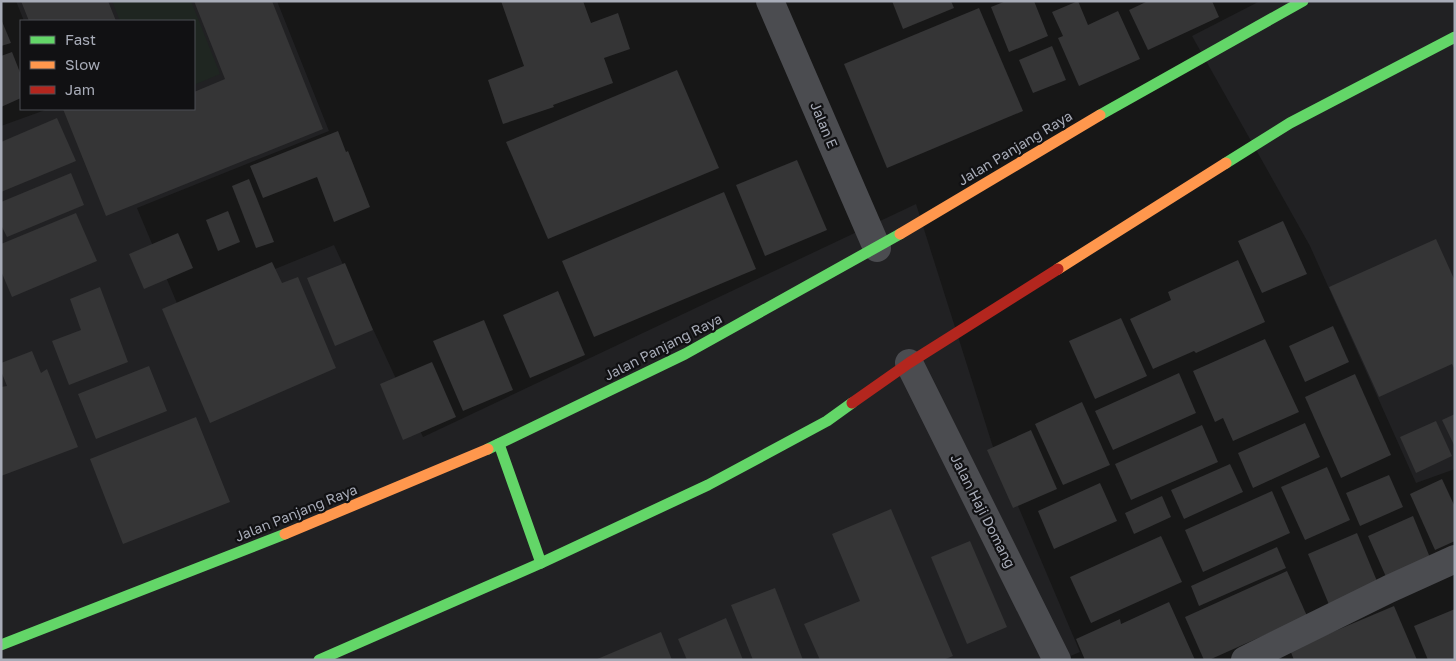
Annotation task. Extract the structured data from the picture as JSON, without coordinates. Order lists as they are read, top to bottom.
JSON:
{
  "streets": {
    "main road": ["Jalan Panjang Raya"],
    "street": ["Jalan E", "Jalan Haji Domang"]
  },
  "crossings": [
    ["Jalan E", "Jalan Panjang Raya"]
  ],
  "legend": ["Fast", "Slow", "Jam"]
}
